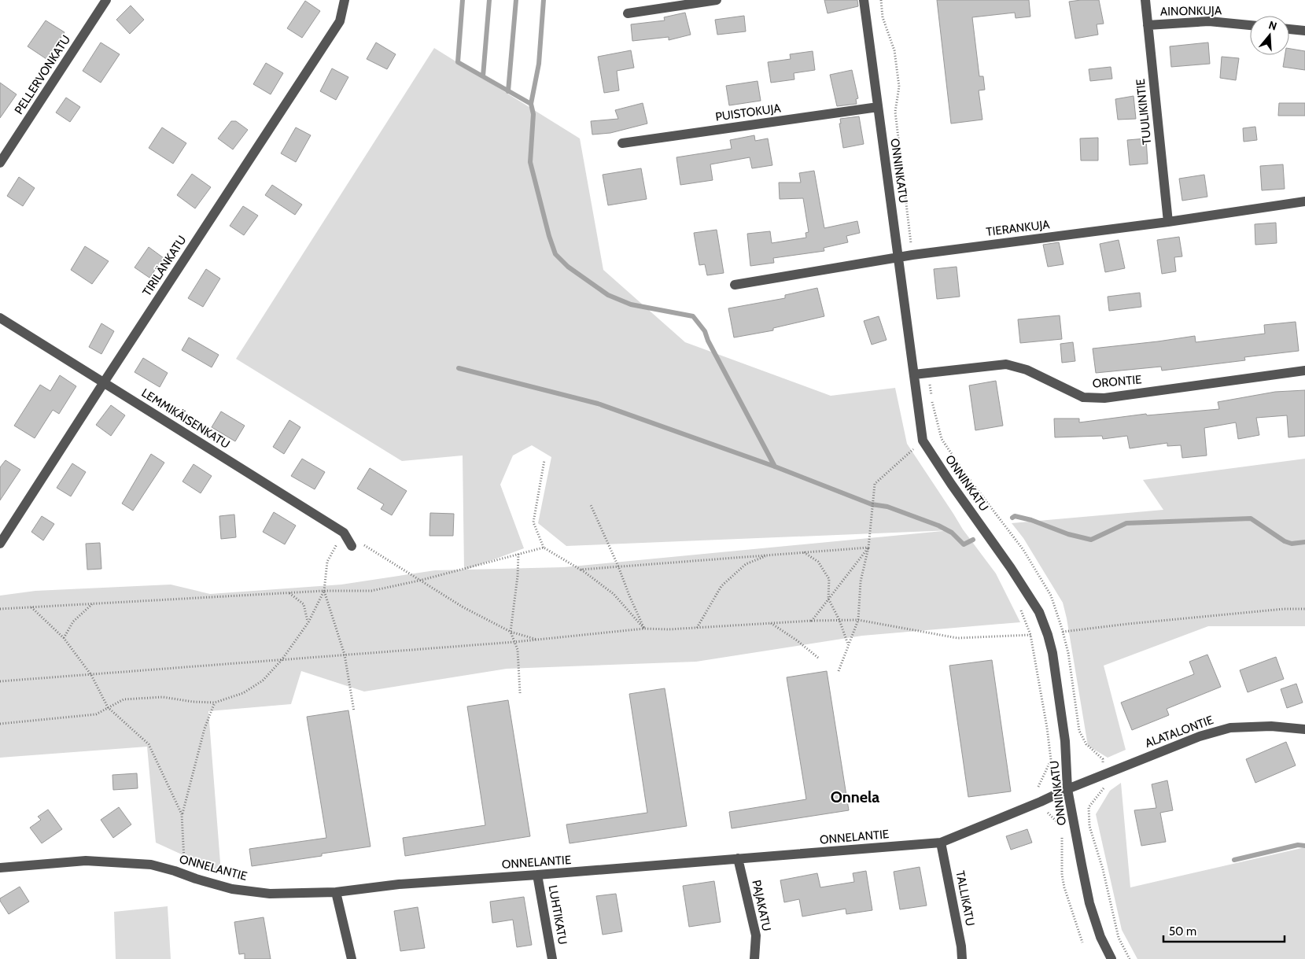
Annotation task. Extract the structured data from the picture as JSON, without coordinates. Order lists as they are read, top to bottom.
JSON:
{
  "streets": {
    "street": [
      "AINONKUJA",
      "PELLERVONKATU",
      "TUULIKINTIE",
      "PUISTOKUJA",
      "ONNINKATU",
      "TIERANKUJA",
      "TIRILÄNKATU",
      "ORONTIE",
      "LEMMIKÄISENKATU",
      "ALATALONTIE",
      "ONNELANTIE",
      "TALLIKATU",
      "PAJAKATU",
      "LUHTIKATU"
    ]
  },
  "crossings": [
    ["AINONKUJA", "TUULIKINTIE"],
    ["TUULIKINTIE", "TIERANKUJA"],
    ["PUISTOKUJA", "ONNINKATU"],
    ["ONNINKATU", "TIERANKUJA"],
    ["ONNINKATU", "ORONTIE"],
    ["ONNINKATU", "ALATALONTIE"],
    ["ONNINKATU", "ONNELANTIE"],
    ["TIRILÄNKATU", "LEMMIKÄISENKATU"],
    ["ALATALONTIE", "ONNELANTIE"],
    ["ONNELANTIE", "TALLIKATU"],
    ["ONNELANTIE", "PAJAKATU"],
    ["ONNELANTIE", "LUHTIKATU"]
  ],
  "districts": ["Onnela"],
  "scale_bar": "50 m",
  "north": "top"
}
